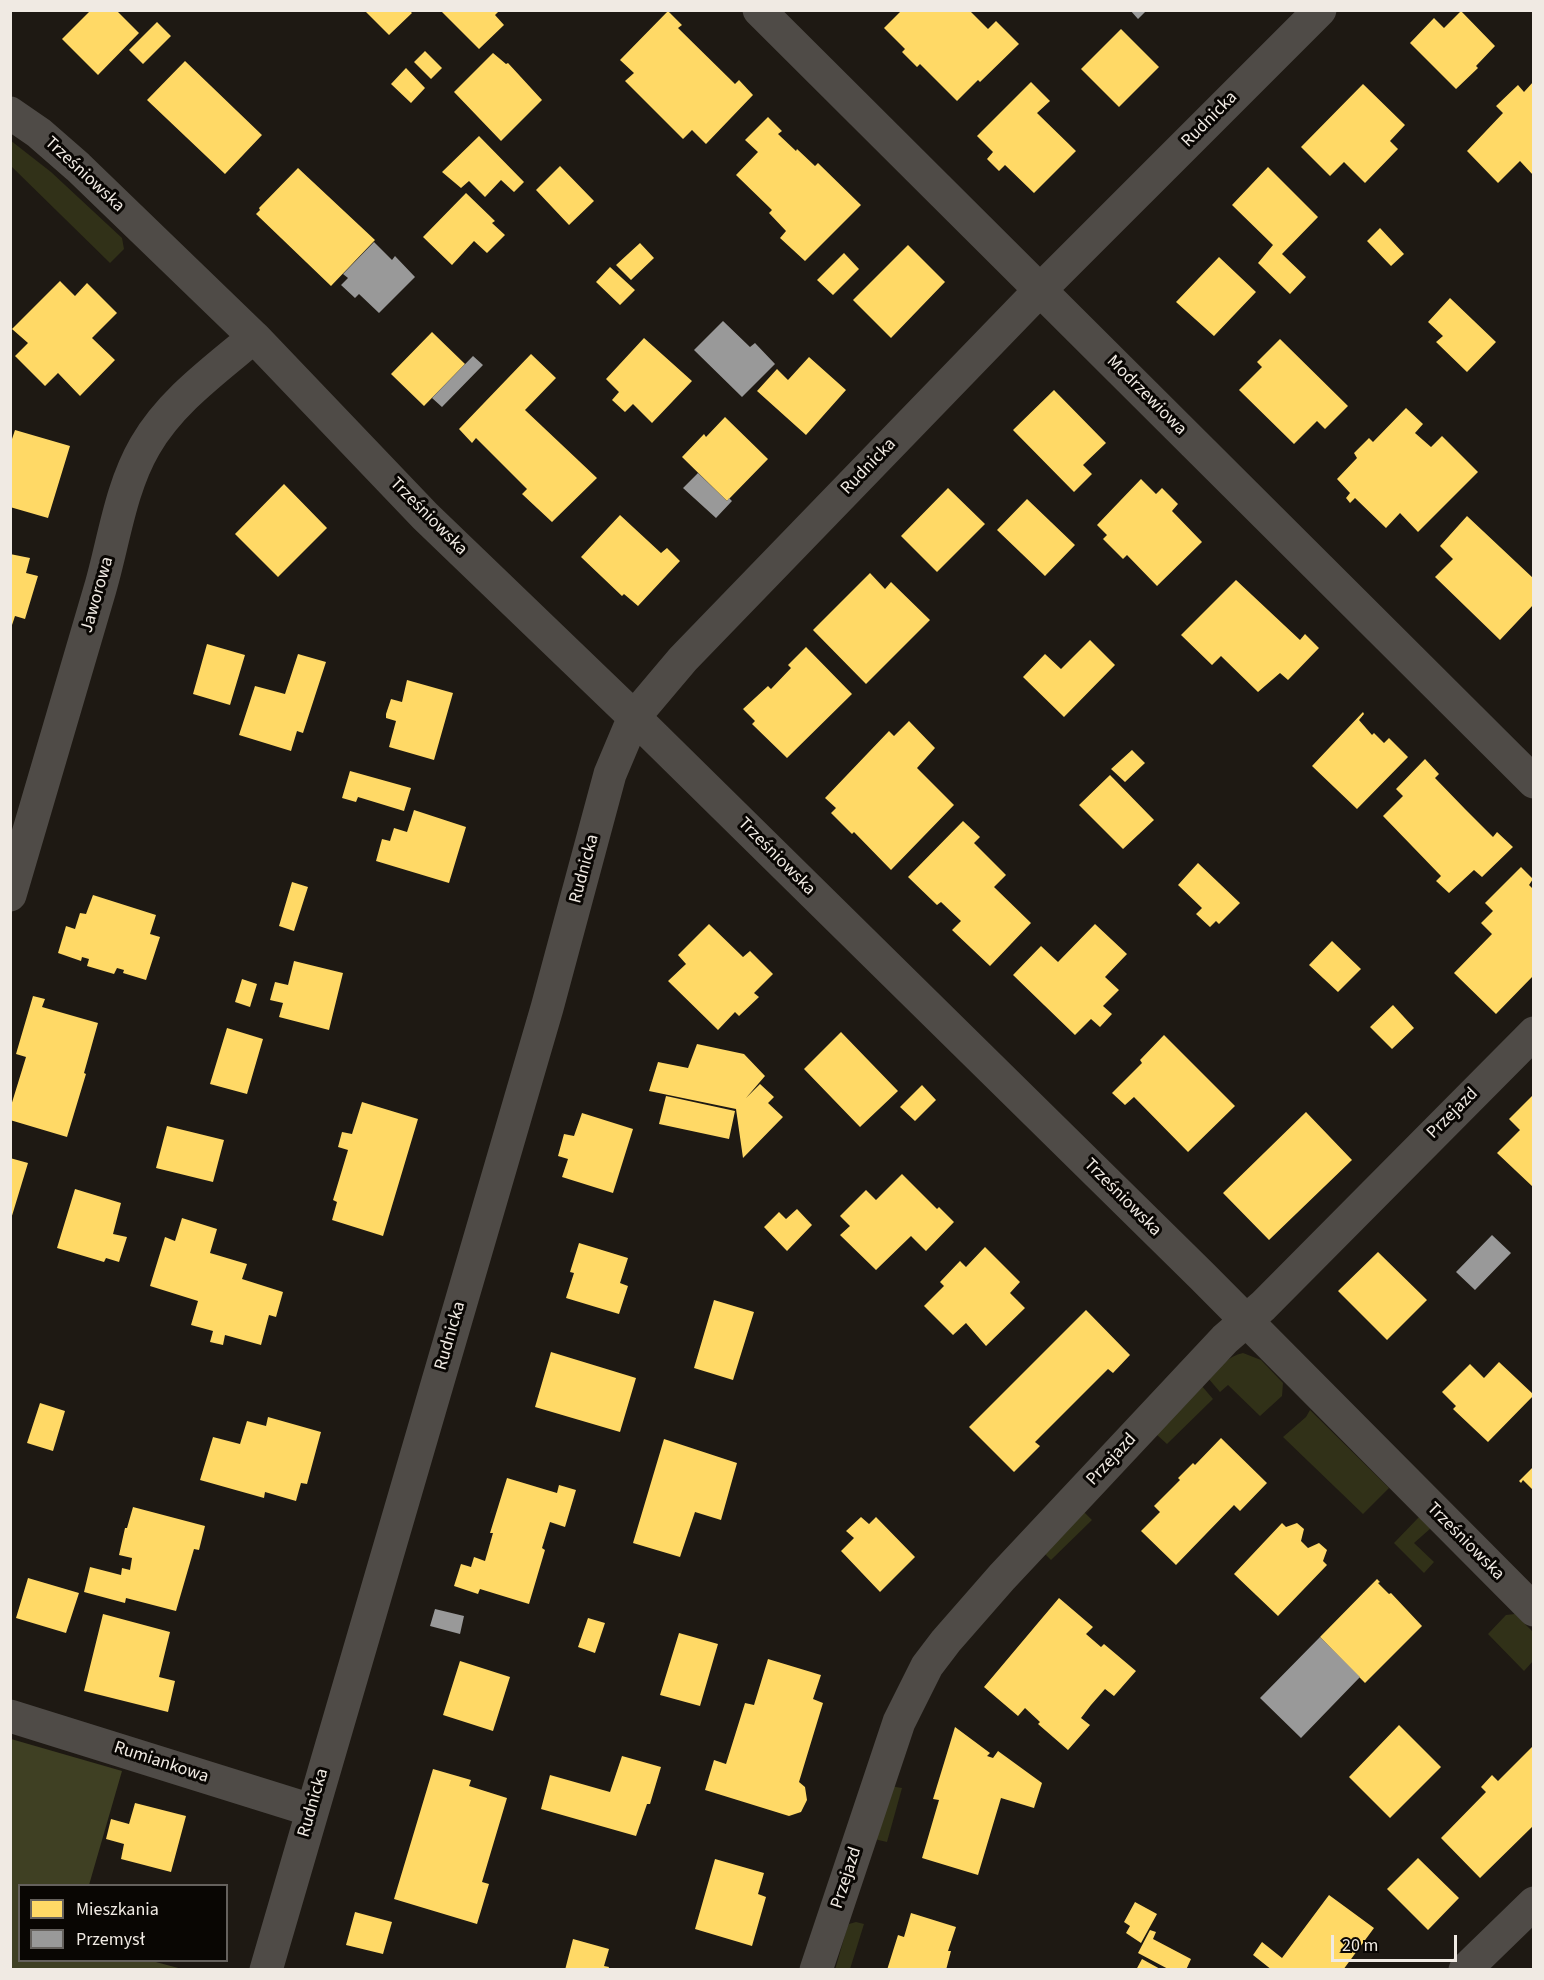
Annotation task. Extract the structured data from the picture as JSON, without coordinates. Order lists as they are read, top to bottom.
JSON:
{
  "streets": {
    "street": [
      "Rudnicka",
      "Trześniowska",
      "Modrzewiowa",
      "Jaworowa",
      "Przejazd",
      "Rumiankowa"
    ]
  },
  "crossings": [
    ["Rudnicka", "Trześniowska"],
    ["Rudnicka", "Modrzewiowa"],
    ["Rudnicka", "Rumiankowa"],
    ["Trześniowska", "Jaworowa"],
    ["Trześniowska", "Przejazd"]
  ],
  "legend": ["Mieszkania", "Przemysł"],
  "scale_bar": "20 m"
}
